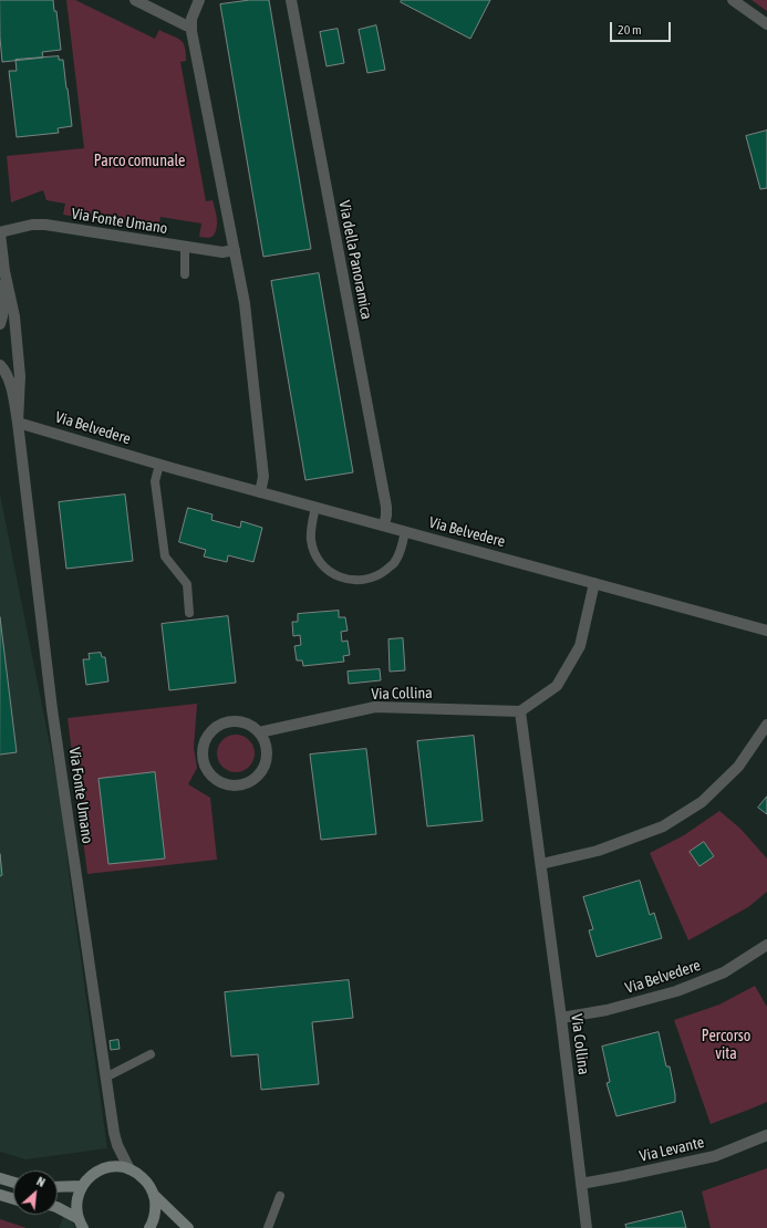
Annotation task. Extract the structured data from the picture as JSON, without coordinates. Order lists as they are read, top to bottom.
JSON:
{
  "streets": {
    "street": [
      "Via Fonte Umano",
      "Via della Panoramica",
      "Via Belvedere",
      "Via Collina",
      "Via Levante"
    ]
  },
  "crossings": [
    ["Via Fonte Umano", "Via Belvedere"],
    ["Via della Panoramica", "Via Belvedere"],
    ["Via Belvedere", "Via Collina"],
    ["Via Collina", "Via Levante"]
  ],
  "parks": ["Parco comunale", "Percorso vita"],
  "scale_bar": "20 m",
  "north": "top right"
}
